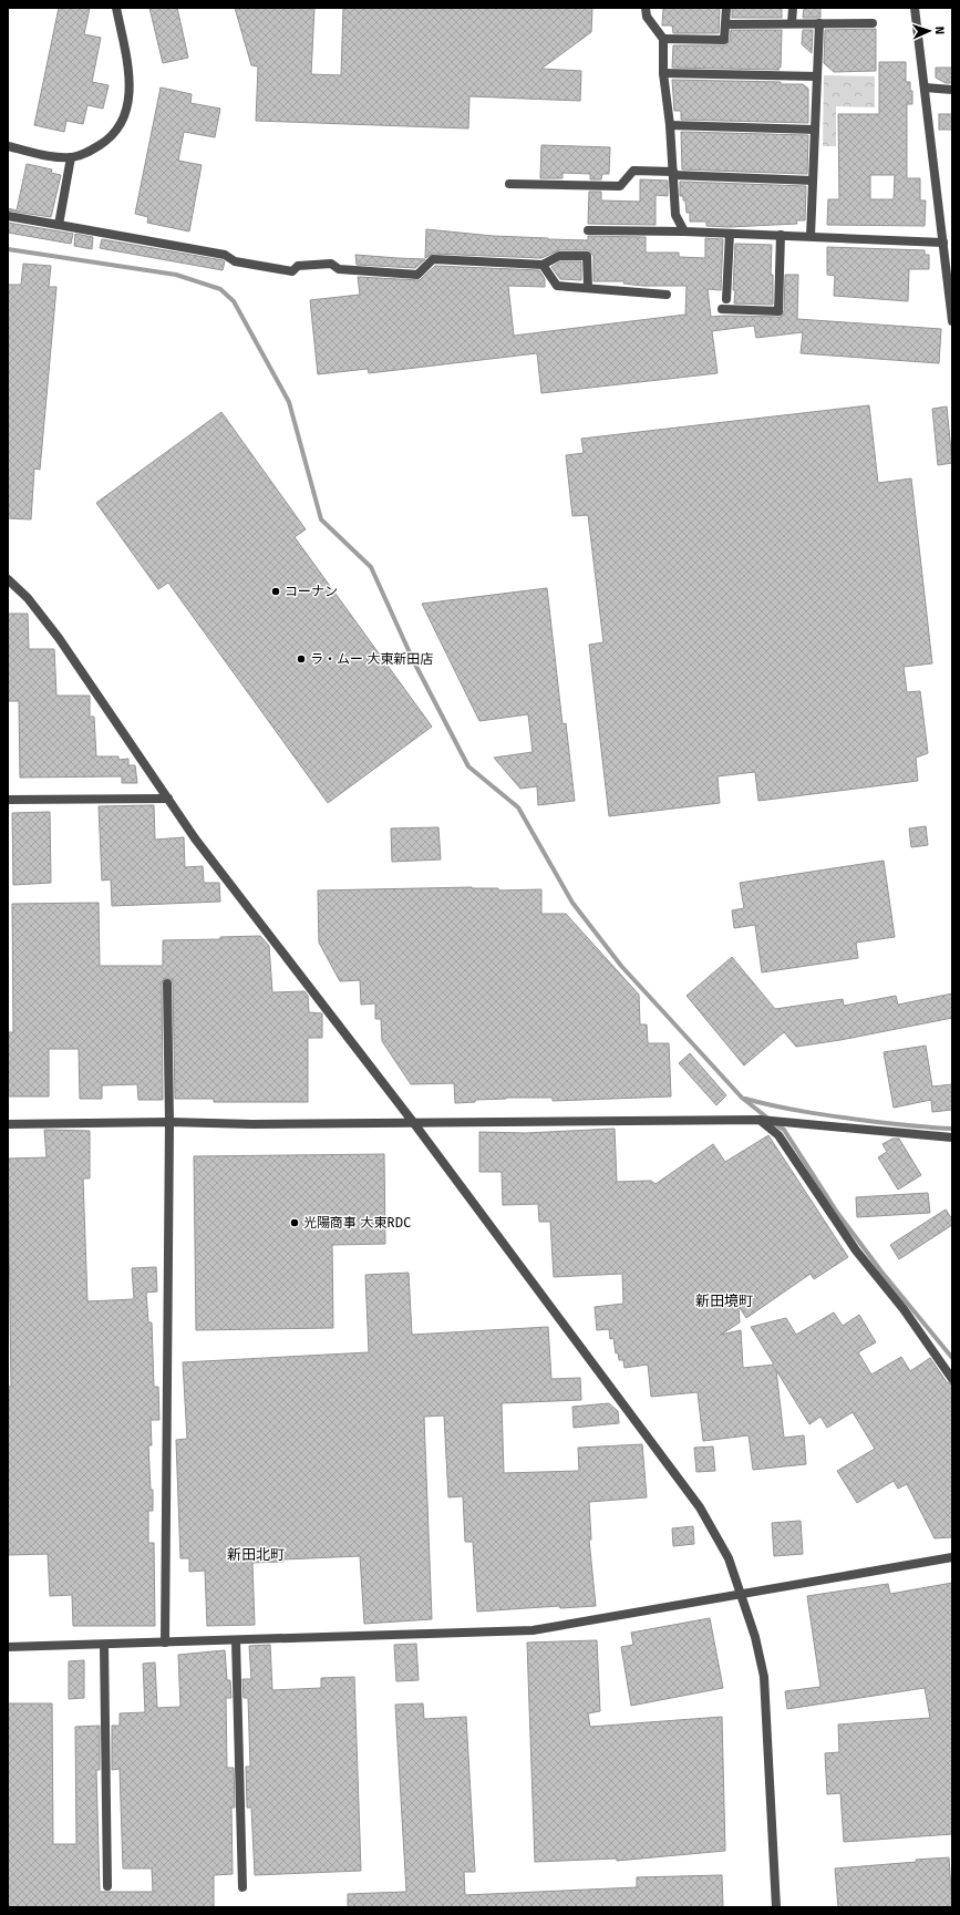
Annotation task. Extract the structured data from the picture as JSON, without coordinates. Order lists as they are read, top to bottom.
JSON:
{
  "districts": ["新田境町", "新田北町"],
  "places": ["コーナン", "ラ・ムー 大東新田店", "光陽商事 大東RDC"],
  "north": "right"
}
